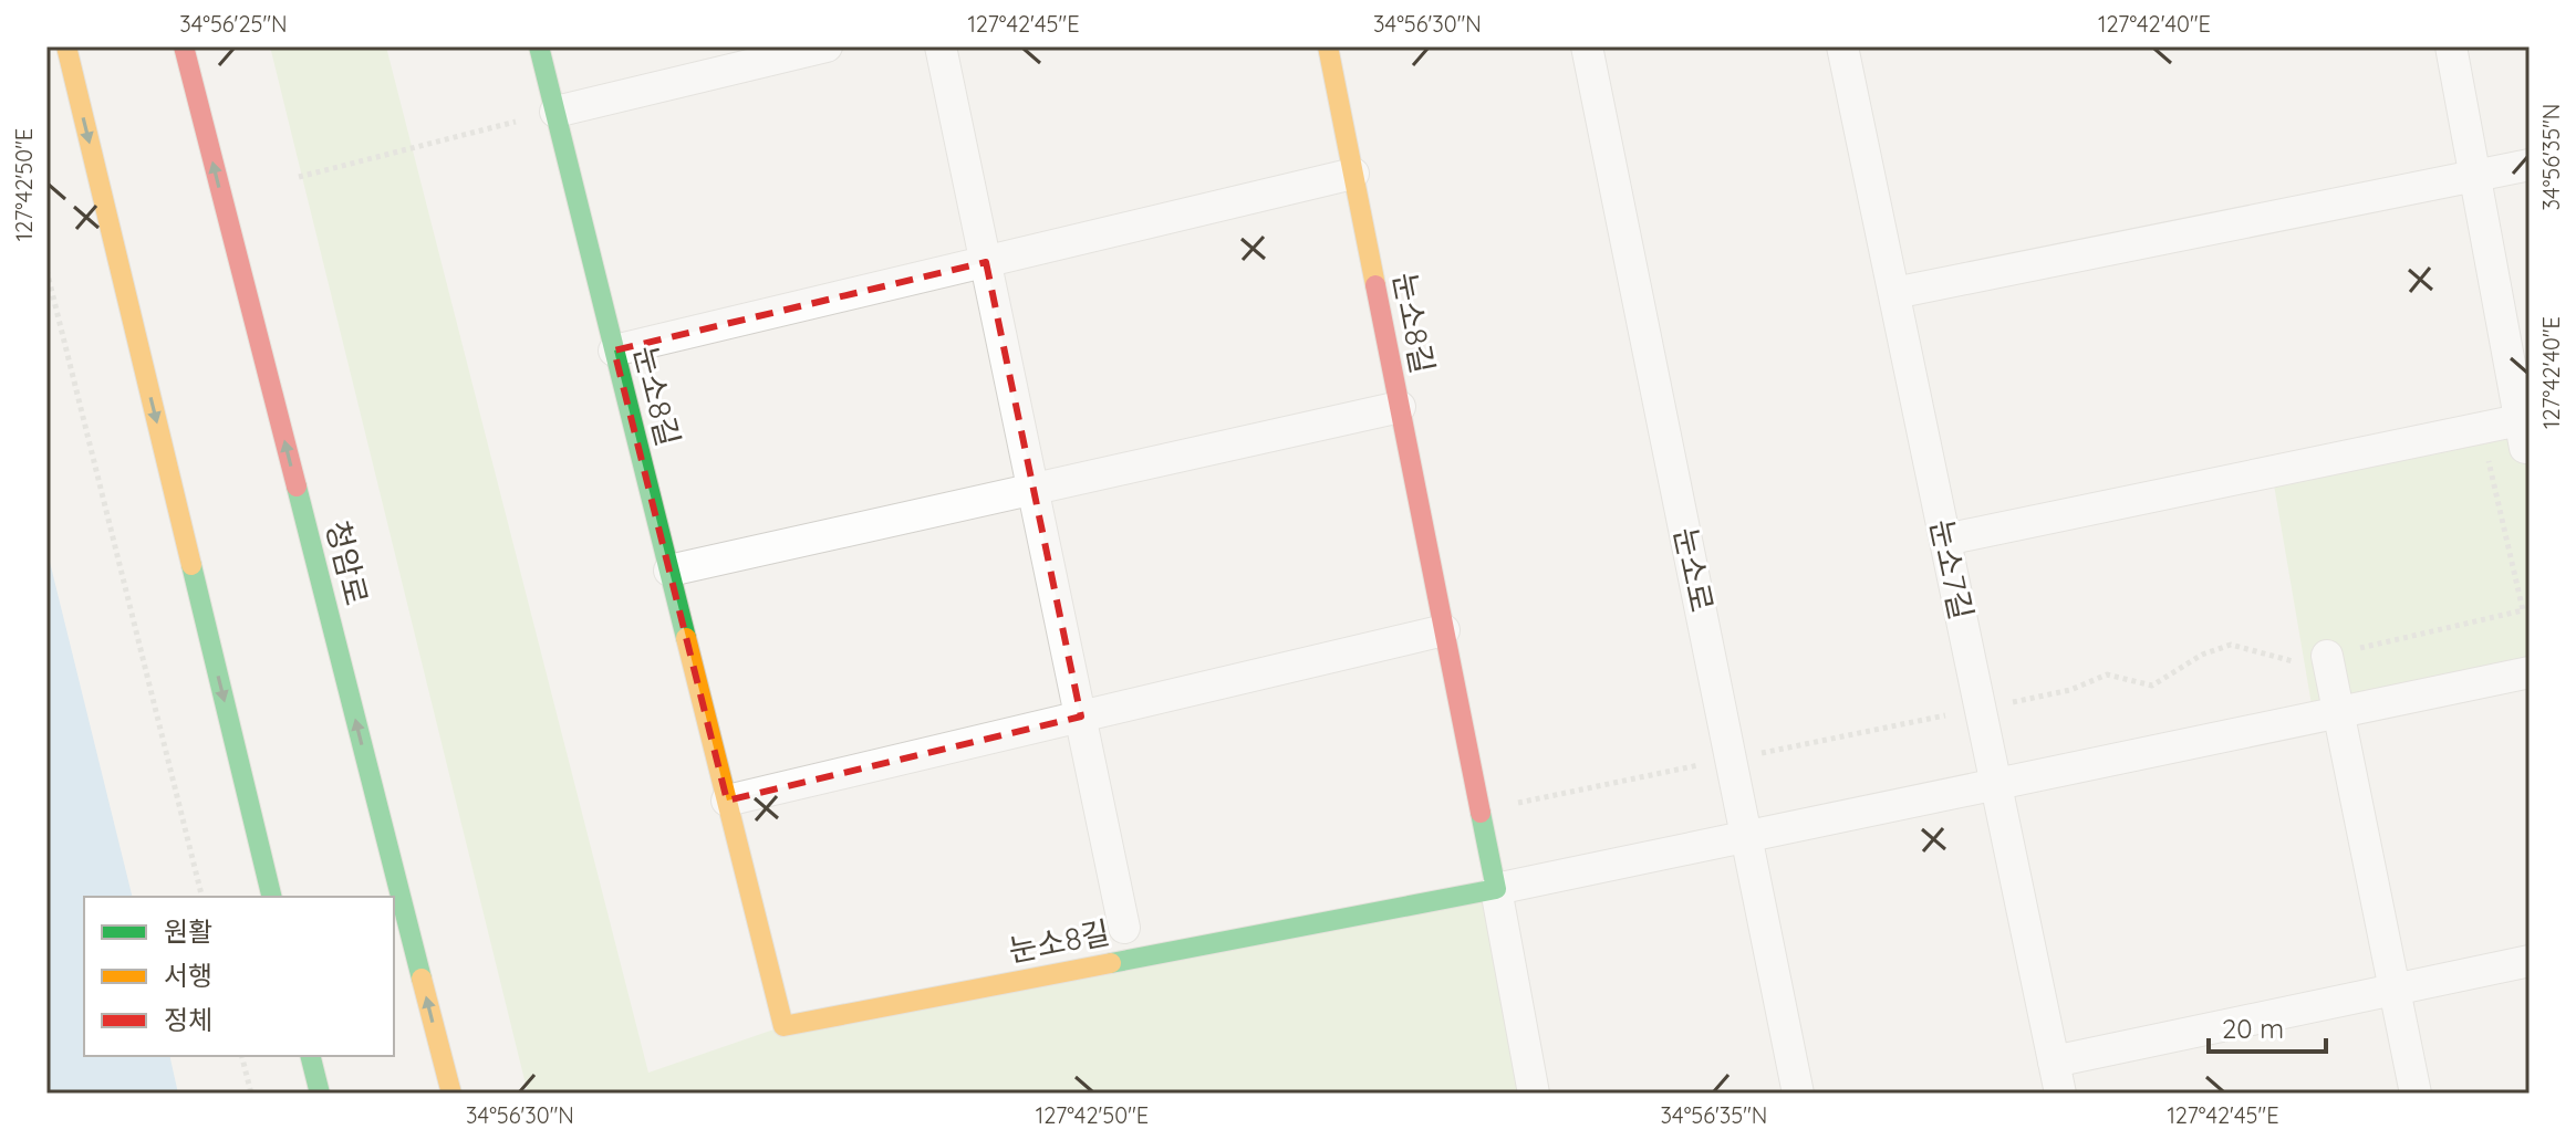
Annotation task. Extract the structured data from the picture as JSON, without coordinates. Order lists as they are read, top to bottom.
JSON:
{
  "streets": {
    "street": [
      "눈소8길",
      "청암로",
      "눈소로",
      "눈소7길"
    ]
  },
  "legend": ["원활", "서행", "정체"],
  "scale_bar": "20 m",
  "coordinates": [
    "34°56'25\"N",
    "127°42'45\"E",
    "34°56'30\"N",
    "127°42'40\"E",
    "34°56'35\"N",
    "127°42'50\"E"
  ]
}
